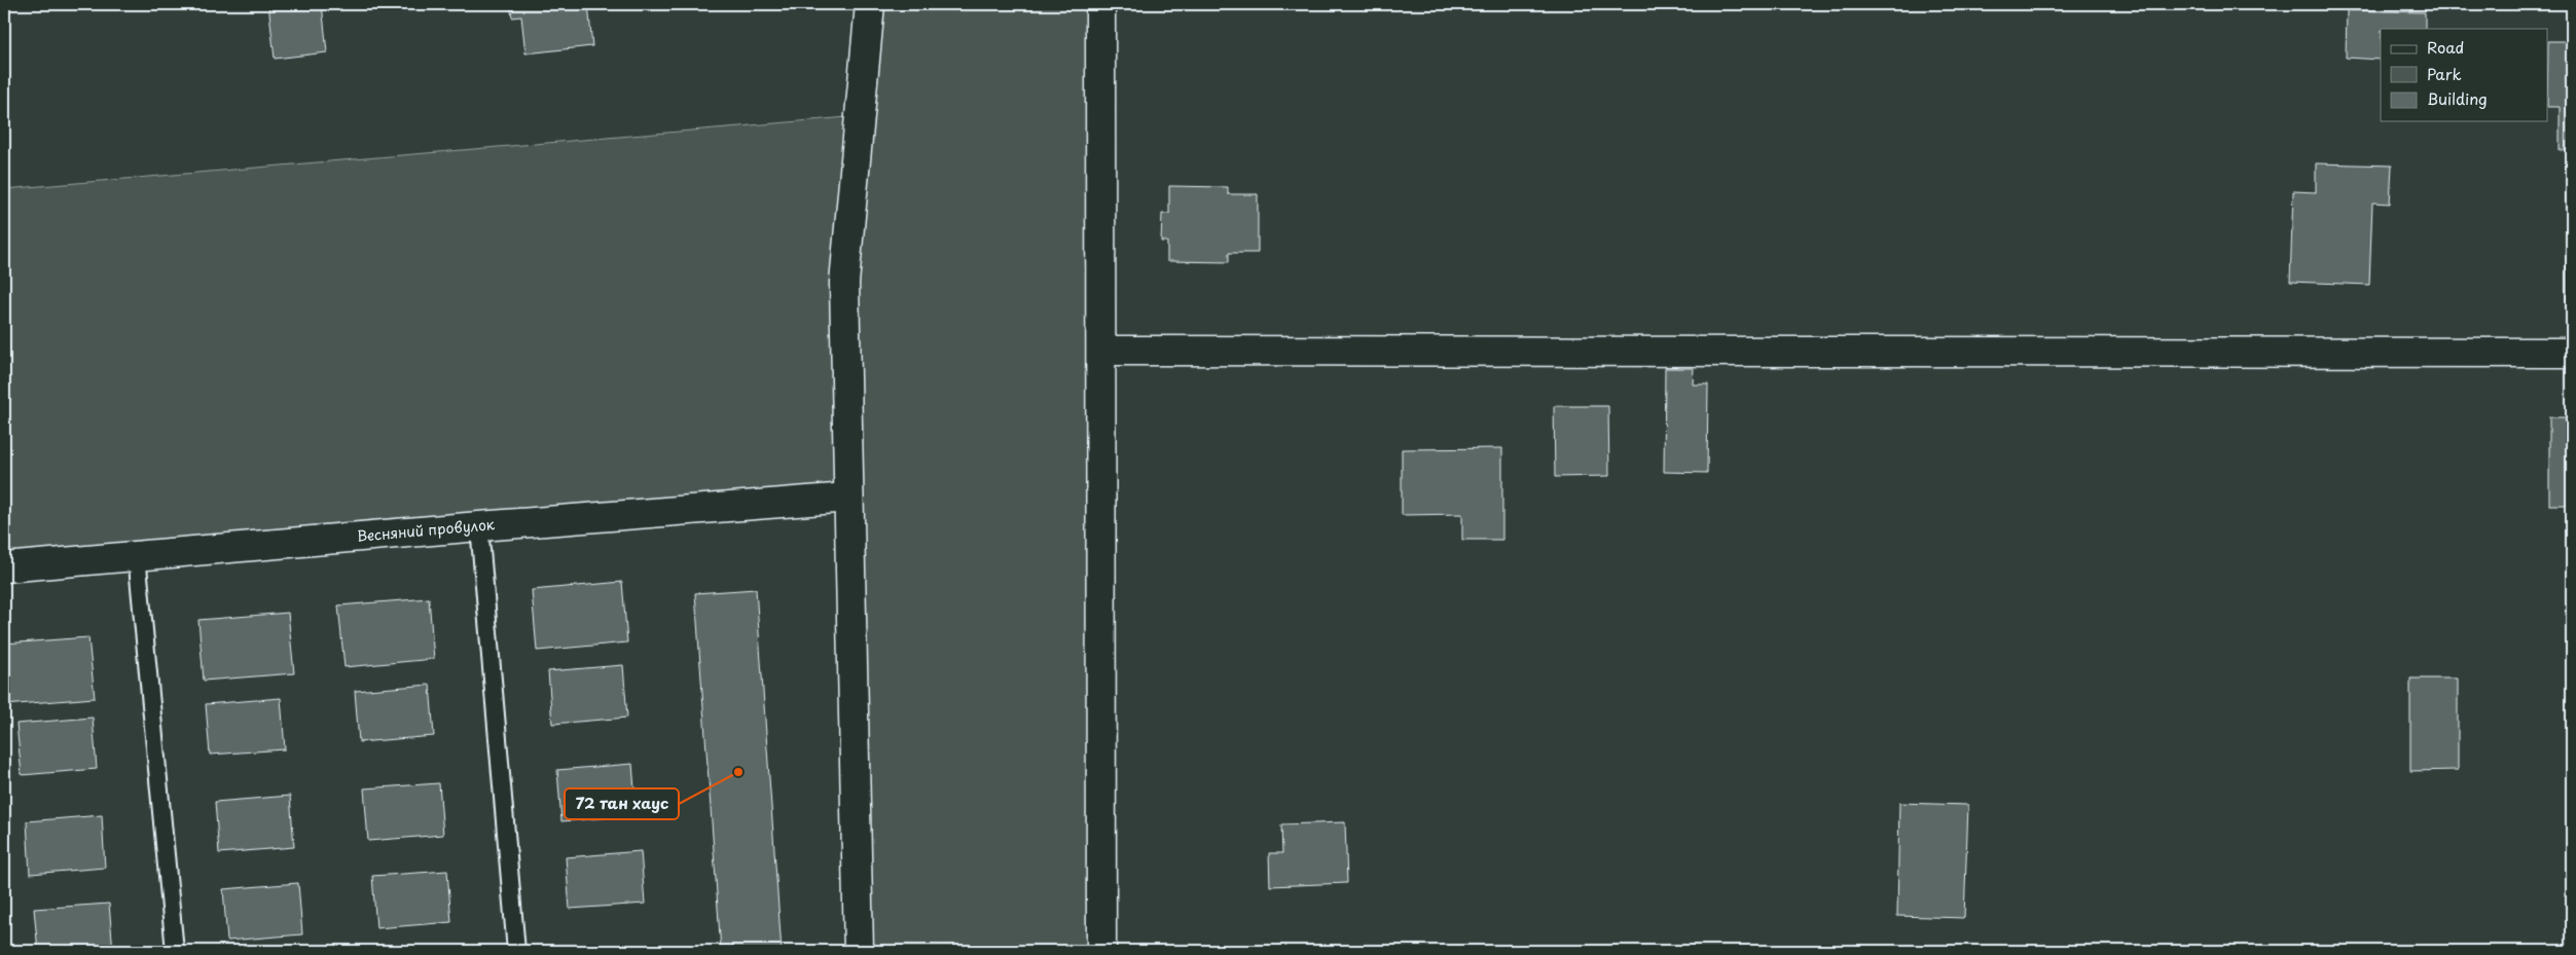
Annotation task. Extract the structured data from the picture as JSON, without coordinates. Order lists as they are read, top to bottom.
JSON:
{
  "streets": {
    "street": ["Весняний провулок"]
  },
  "places": ["72 тан хаус"],
  "legend": ["Road", "Park", "Building"]
}
